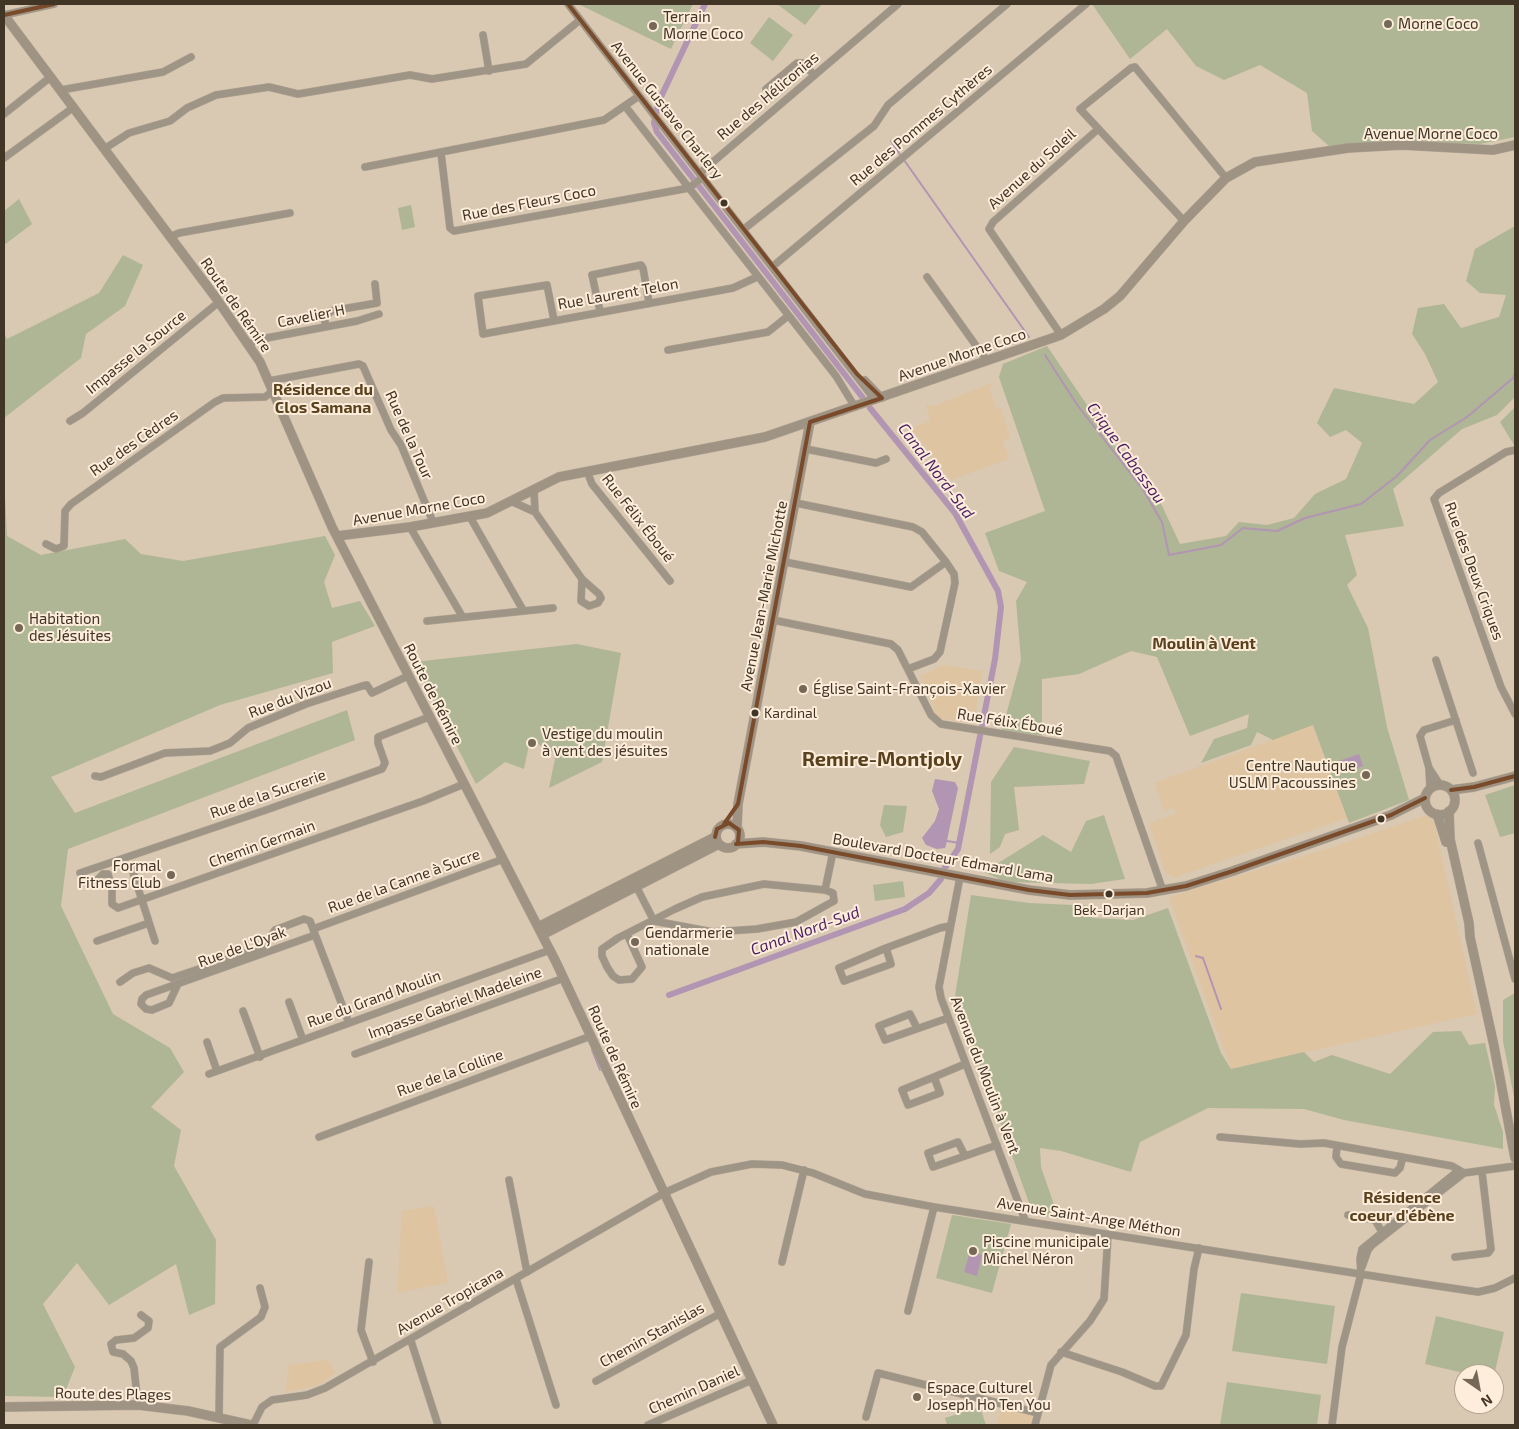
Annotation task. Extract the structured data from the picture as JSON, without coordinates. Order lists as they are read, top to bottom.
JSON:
{
  "streets": {
    "street": [
      "Rue des Héliconias",
      "Avenue Gustave Charlery",
      "Rue des Pommes Cythères",
      "Avenue Morne Coco",
      "Avenue du Soleil",
      "Rue des Fleurs Coco",
      "Rue Laurent Telon",
      "Route de Rémire",
      "Cavelier H",
      "Impasse la Source",
      "Rue de la Tour",
      "Rue des Cèdres",
      "Rue Félix Éboué",
      "Rue des Deux Criques",
      "Avenue Jean-Marie Michotte",
      "Rue du Vizou",
      "Rue de la Sucrerie",
      "Chemin Germain",
      "Boulevard Docteur Edmard Lama",
      "Rue de la Canne à Sucre",
      "Rue de L'Oyak",
      "Rue du Grand Moulin",
      "Impasse Gabriel Madeleine",
      "Rue de la Colline",
      "Avenue du Moulin à Vent",
      "Avenue Saint-Ange Méthon",
      "Avenue Tropicana",
      "Chemin Stanislas",
      "Chemin Daniel",
      "Route des Plages"
    ]
  },
  "crossings": [
    ["Rue des Héliconias", "Avenue Gustave Charlery"],
    ["Rue des Héliconias", "Rue des Fleurs Coco"],
    ["Avenue Gustave Charlery", "Rue des Pommes Cythères"],
    ["Avenue Gustave Charlery", "Avenue Morne Coco"],
    ["Avenue Gustave Charlery", "Rue des Fleurs Coco"],
    ["Avenue Gustave Charlery", "Rue Laurent Telon"],
    ["Avenue Morne Coco", "Avenue du Soleil"],
    ["Avenue Morne Coco", "Route de Rémire"],
    ["Avenue Morne Coco", "Rue de la Tour"],
    ["Avenue Morne Coco", "Rue Félix Éboué"],
    ["Avenue Morne Coco", "Avenue Jean-Marie Michotte"],
    ["Route de Rémire", "Cavelier H"],
    ["Route de Rémire", "Impasse la Source"],
    ["Route de Rémire", "Rue de la Tour"],
    ["Route de Rémire", "Rue des Cèdres"],
    ["Route de Rémire", "Rue du Vizou"],
    ["Route de Rémire", "Rue de la Sucrerie"],
    ["Route de Rémire", "Chemin Germain"],
    ["Route de Rémire", "Rue de la Canne à Sucre"],
    ["Route de Rémire", "Rue du Grand Moulin"],
    ["Route de Rémire", "Impasse Gabriel Madeleine"],
    ["Route de Rémire", "Rue de la Colline"],
    ["Route de Rémire", "Avenue Saint-Ange Méthon"],
    ["Route de Rémire", "Avenue Tropicana"],
    ["Route de Rémire", "Chemin Stanislas"],
    ["Route de Rémire", "Chemin Daniel"],
    ["Rue Félix Éboué", "Avenue Jean-Marie Michotte"],
    ["Rue Félix Éboué", "Boulevard Docteur Edmard Lama"],
    ["Avenue Jean-Marie Michotte", "Boulevard Docteur Edmard Lama"],
    ["Boulevard Docteur Edmard Lama", "Avenue du Moulin à Vent"],
    ["Rue de la Canne à Sucre", "Rue de L'Oyak"],
    ["Avenue du Moulin à Vent", "Avenue Saint-Ange Méthon"],
    ["Avenue Saint-Ange Méthon", "Avenue Tropicana"],
    ["Avenue Tropicana", "Route des Plages"]
  ],
  "districts": [
    "Résidence du Clos Samana",
    "Moulin à Vent",
    "Remire-Montjoly",
    "Résidence coeur d'ébène"
  ],
  "water": ["Crique Cabassou", "Canal Nord-Sud"],
  "places": [
    "Morne Coco",
    "Terrain Morne Coco",
    "Habitation des Jésuites",
    "Église Saint-François-Xavier",
    "Kardinal",
    "Vestige du moulin à vent des jésuites",
    "Centre Nautique USLM Pacoussines",
    "Formal Fitness Club",
    "Bek-Darjan",
    "Gendarmerie nationale",
    "Piscine municipale Michel Néron",
    "Espace Culturel Joseph Ho Ten You"
  ],
  "north": "bottom right"
}
